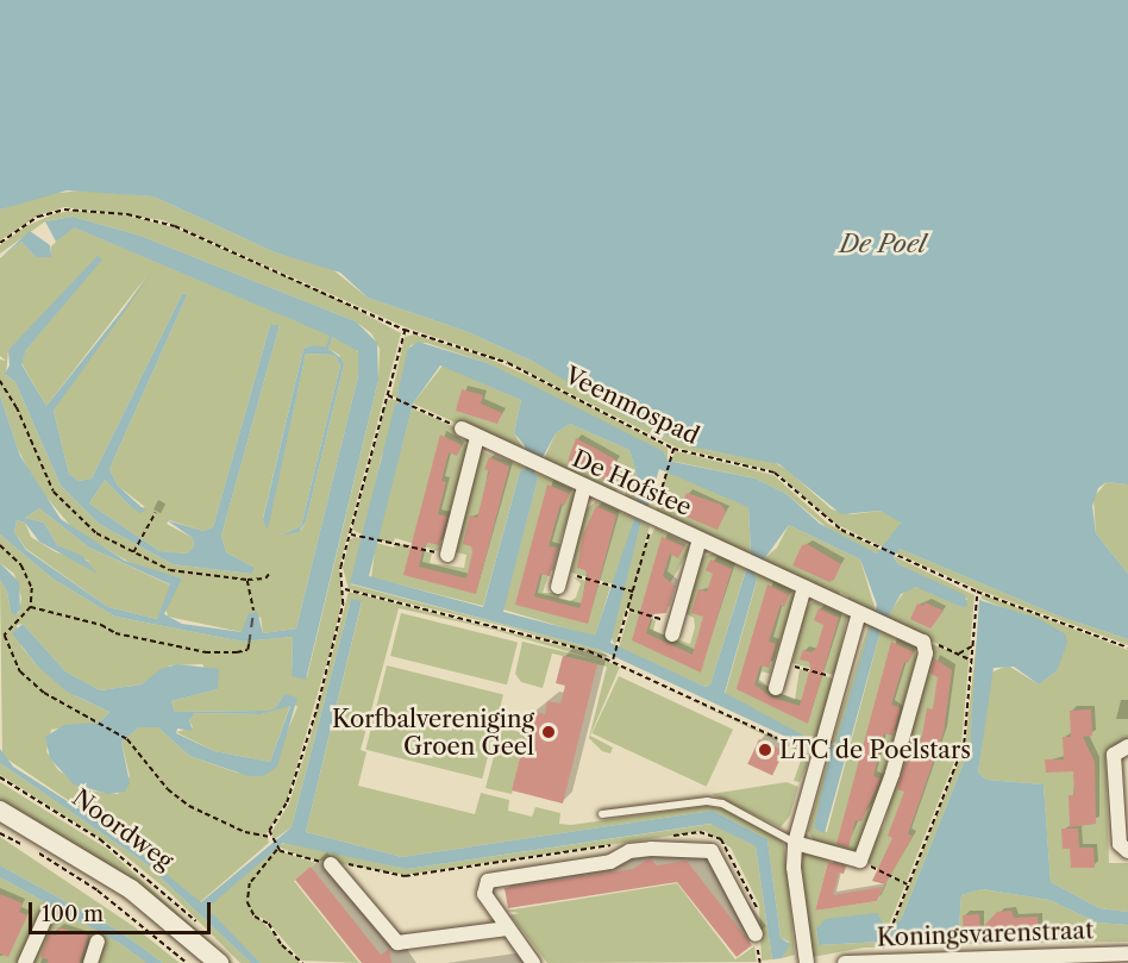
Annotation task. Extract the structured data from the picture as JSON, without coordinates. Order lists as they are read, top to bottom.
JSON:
{
  "streets": {
    "main road": ["Noordweg"],
    "street": ["De Hofstee", "Koningsvarenstraat"],
    "path": ["Veenmospad"]
  },
  "water": ["De Poel"],
  "places": ["Korfbalvereniging Groen Geel", "LTC de Poelstars"],
  "scale_bar": "100 m"
}
